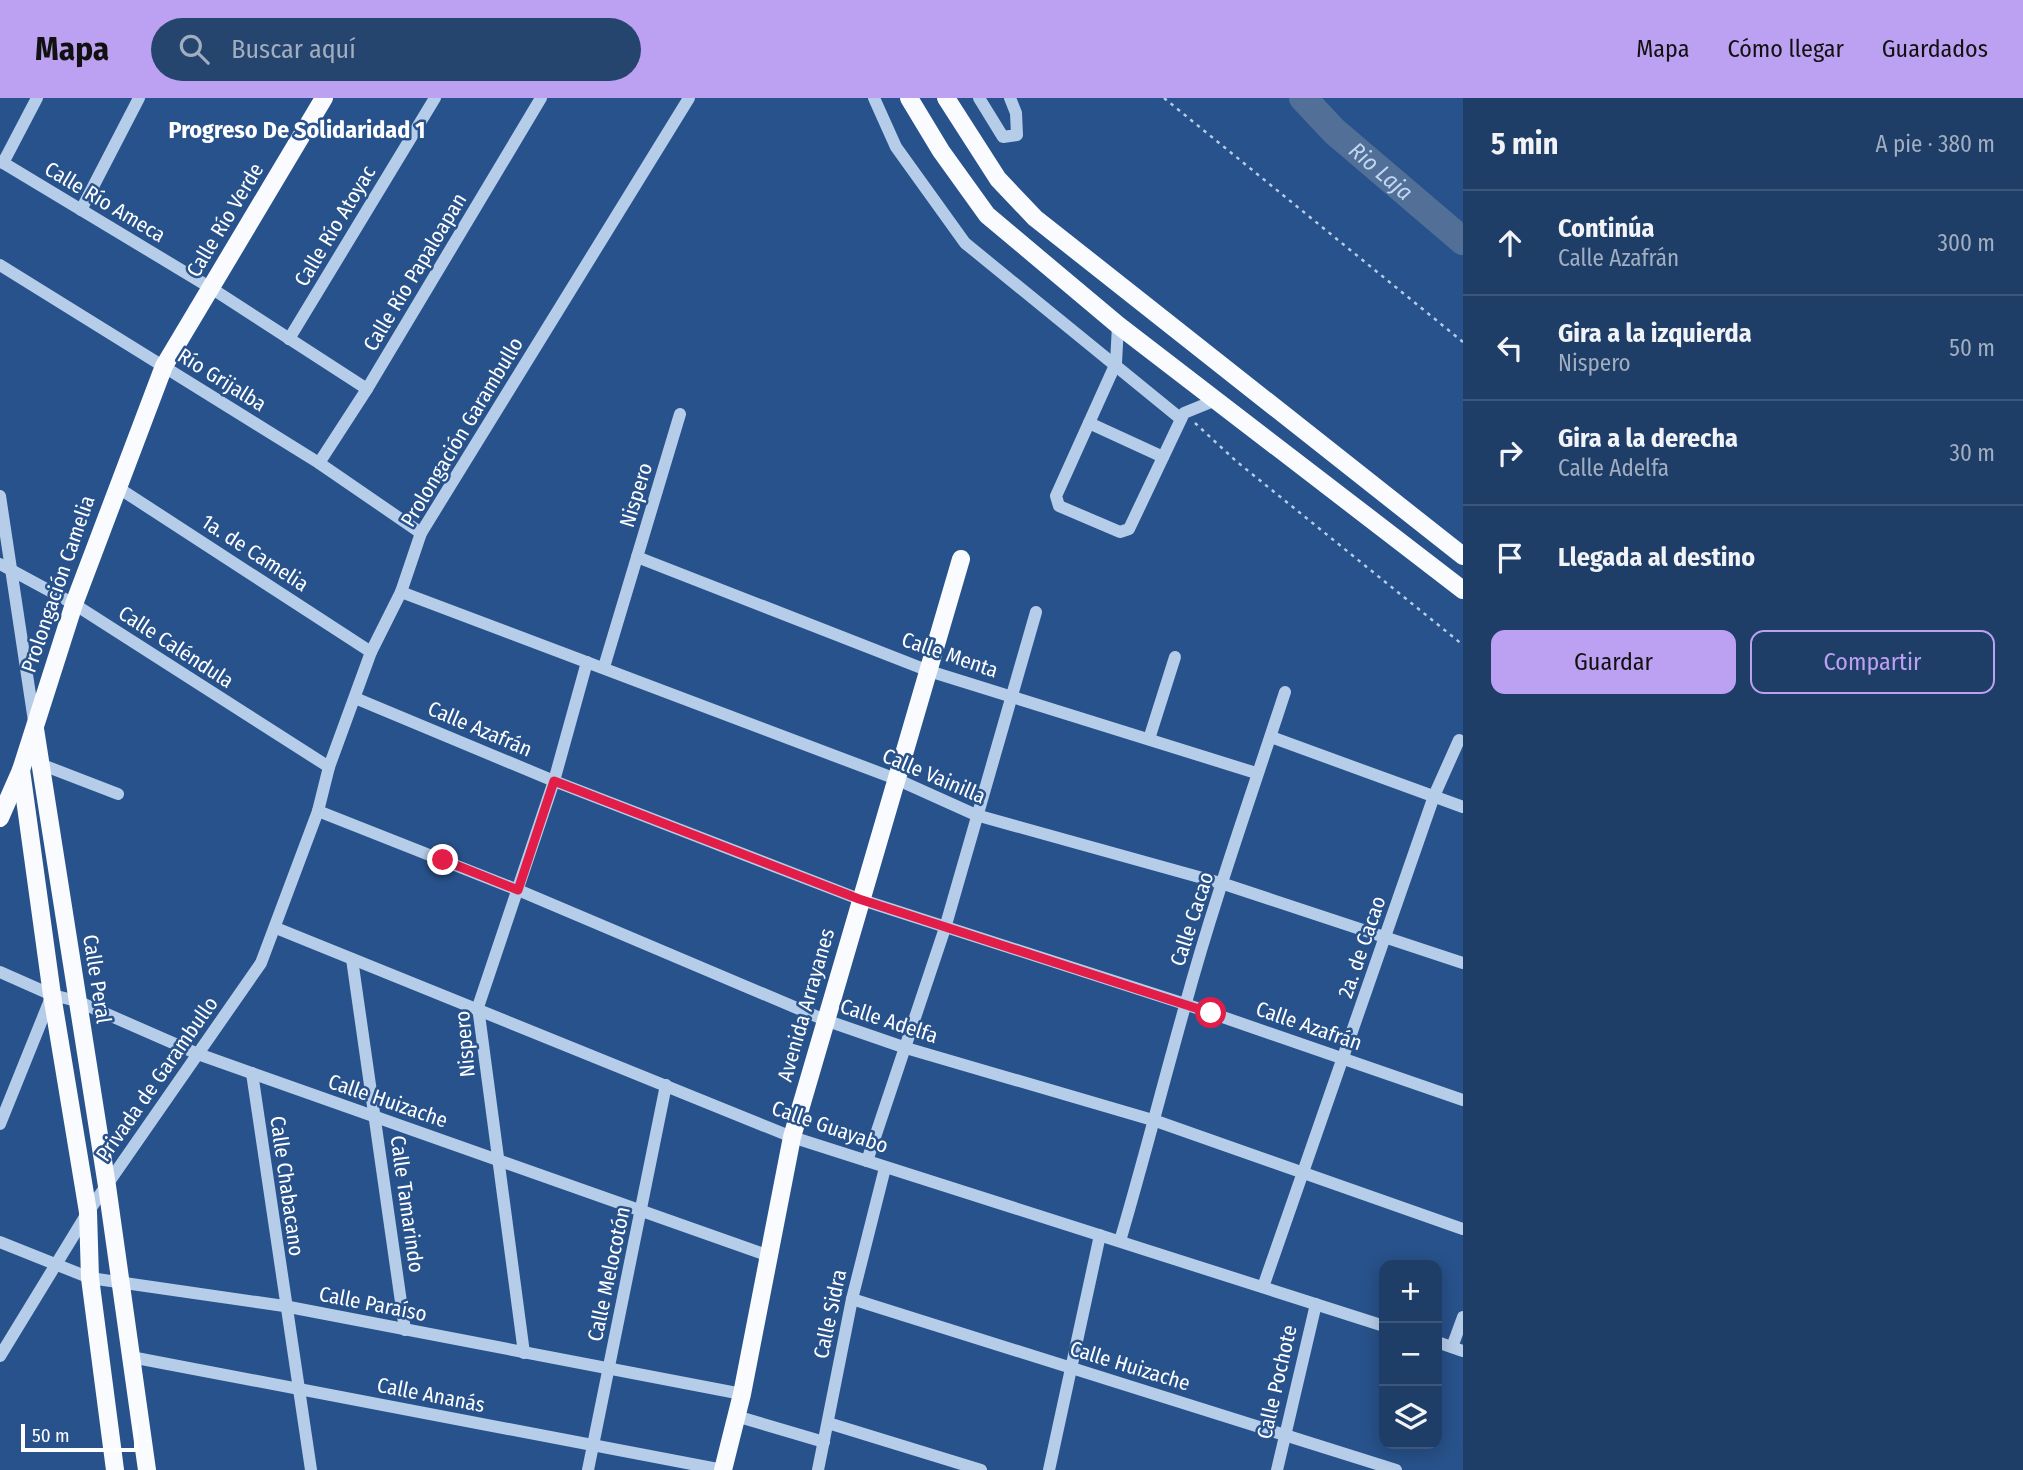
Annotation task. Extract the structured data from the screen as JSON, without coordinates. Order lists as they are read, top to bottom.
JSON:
{
  "streets": {
    "main road": [
      "Calle Río Verde",
      "Prolongación Camelia",
      "Calle Peral",
      "Avenida Arrayanes"
    ],
    "street": [
      "Calle Río Ameca",
      "Calle Río Atoyac",
      "Calle Río Papaloapan",
      "Río Grijalba",
      "Prolongación Garambullo",
      "Nispero",
      "1a. de Camelia",
      "Calle Caléndula",
      "Calle Menta",
      "Calle Azafrán",
      "Calle Vainilla",
      "Calle Cacao",
      "2a. de Cacao",
      "Calle Adelfa",
      "Privada de Garambullo",
      "Calle Huizache",
      "Calle Guayabo",
      "Calle Chabacano",
      "Calle Tamarindo",
      "Calle Melocotón",
      "Calle Paraíso",
      "Calle Sidra",
      "Calle Pochote",
      "Calle Ananás"
    ]
  },
  "crossings": [
    ["Calle Río Ameca", "Calle Río Verde"],
    ["Calle Río Ameca", "Calle Río Atoyac"],
    ["Calle Río Ameca", "Calle Río Papaloapan"],
    ["Calle Río Verde", "Río Grijalba"],
    ["Calle Río Verde", "Prolongación Camelia"],
    ["Calle Río Papaloapan", "Río Grijalba"],
    ["Río Grijalba", "Prolongación Garambullo"],
    ["Río Grijalba", "Prolongación Camelia"],
    ["Prolongación Garambullo", "1a. de Camelia"],
    ["Prolongación Garambullo", "Calle Caléndula"],
    ["Prolongación Garambullo", "Calle Azafrán"],
    ["Prolongación Garambullo", "Calle Vainilla"],
    ["Prolongación Garambullo", "Calle Adelfa"],
    ["Prolongación Garambullo", "Privada de Garambullo"],
    ["Nispero", "Calle Menta"],
    ["Nispero", "Calle Azafrán"],
    ["Nispero", "Calle Vainilla"],
    ["Nispero", "Calle Adelfa"],
    ["Nispero", "Calle Huizache"],
    ["Nispero", "Calle Guayabo"],
    ["Nispero", "Calle Paraíso"],
    ["1a. de Camelia", "Prolongación Camelia"],
    ["Prolongación Camelia", "Calle Caléndula"],
    ["Prolongación Camelia", "Calle Peral"],
    ["Calle Caléndula", "Calle Peral"],
    ["Calle Menta", "Calle Cacao"],
    ["Calle Menta", "Avenida Arrayanes"],
    ["Calle Azafrán", "Calle Cacao"],
    ["Calle Azafrán", "2a. de Cacao"],
    ["Calle Azafrán", "Avenida Arrayanes"],
    ["Calle Vainilla", "Calle Cacao"],
    ["Calle Vainilla", "2a. de Cacao"],
    ["Calle Vainilla", "Avenida Arrayanes"],
    ["Calle Cacao", "Calle Adelfa"],
    ["Calle Cacao", "Calle Guayabo"],
    ["2a. de Cacao", "Calle Adelfa"],
    ["2a. de Cacao", "Calle Guayabo"],
    ["Calle Peral", "Privada de Garambullo"],
    ["Calle Peral", "Calle Huizache"],
    ["Calle Peral", "Calle Paraíso"],
    ["Calle Peral", "Calle Ananás"],
    ["Avenida Arrayanes", "Calle Adelfa"],
    ["Avenida Arrayanes", "Calle Huizache"],
    ["Avenida Arrayanes", "Calle Guayabo"],
    ["Avenida Arrayanes", "Calle Paraíso"],
    ["Avenida Arrayanes", "Calle Ananás"],
    ["Calle Adelfa", "Privada de Garambullo"],
    ["Privada de Garambullo", "Calle Huizache"],
    ["Privada de Garambullo", "Calle Guayabo"],
    ["Privada de Garambullo", "Calle Paraíso"],
    ["Calle Huizache", "Calle Chabacano"],
    ["Calle Huizache", "Calle Tamarindo"],
    ["Calle Huizache", "Calle Melocotón"],
    ["Calle Huizache", "Calle Sidra"],
    ["Calle Huizache", "Calle Pochote"],
    ["Calle Guayabo", "Calle Tamarindo"],
    ["Calle Guayabo", "Calle Melocotón"],
    ["Calle Guayabo", "Calle Sidra"],
    ["Calle Guayabo", "Calle Pochote"],
    ["Calle Chabacano", "Calle Paraíso"],
    ["Calle Chabacano", "Calle Ananás"],
    ["Calle Tamarindo", "Calle Paraíso"],
    ["Calle Melocotón", "Calle Paraíso"],
    ["Calle Melocotón", "Calle Ananás"]
  ],
  "districts": ["Progreso De Solidaridad 1"],
  "water": ["Rio Laja"],
  "scale_bar": "50 m",
  "page": {
    "header": "Mapa",
    "search": "Buscar aquí",
    "nav": ["Mapa", "Cómo llegar", "Guardados"],
    "heading": ["5 min", "A pie · 380 m"],
    "list": [
      ["Continúa", "Calle Azafrán", "300 m"],
      ["Gira a la izquierda", "Nispero", "50 m"],
      ["Gira a la derecha", "Calle Adelfa", "30 m"],
      "Llegada al destino"
    ],
    "buttons": ["Guardar", "Compartir"],
    "map_buttons": ["+", "−"],
    "scale": "50 m"
  }
}
